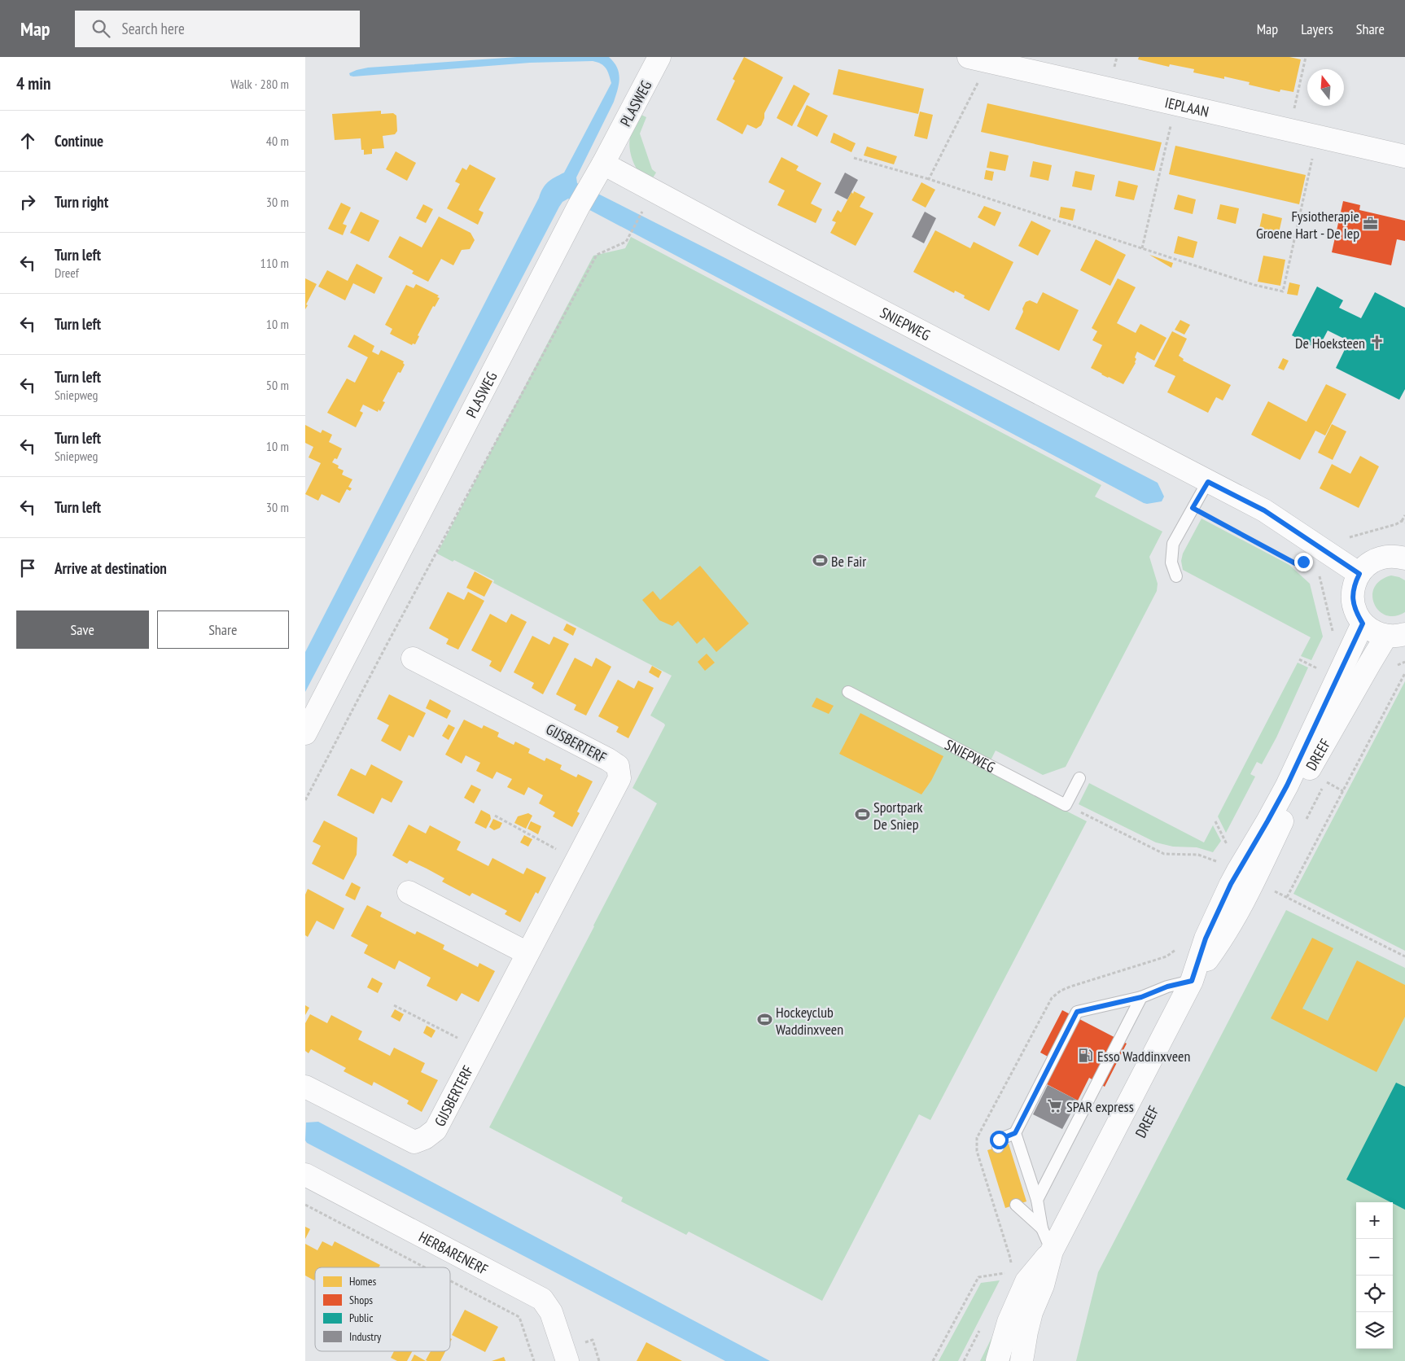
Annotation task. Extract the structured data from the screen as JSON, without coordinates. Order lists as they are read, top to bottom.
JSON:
{
  "streets": {
    "street": [
      "PLASWEG",
      "IEPLAAN",
      "SNIEPWEG",
      "GIJSBERTERF",
      "DREEF",
      "HERBARENERF"
    ]
  },
  "crossings": [
    ["PLASWEG", "SNIEPWEG"]
  ],
  "places": {
    "office": ["Fysiotherapie Groene Hart - De Iep"],
    "church": ["De Hoeksteen"],
    "sports": ["Be Fair", "Sportpark De Sniep", "Hockeyclub Waddinxveen"],
    "fuel station": ["Esso Waddinxveen"],
    "supermarket": ["SPAR express"]
  },
  "legend": [
    "Homes",
    "Shops",
    "Public",
    "Industry"
  ],
  "north": "top",
  "page": {
    "header": "Map",
    "search": "Search here",
    "nav": ["Map", "Layers", "Share"],
    "heading": ["4 min", "Walk · 280 m"],
    "list": [
      ["Continue", "40 m"],
      ["Turn right", "30 m"],
      ["Turn left", "Dreef", "110 m"],
      ["Turn left", "10 m"],
      ["Turn left", "Sniepweg", "50 m"],
      ["Turn left", "Sniepweg", "10 m"],
      ["Turn left", "30 m"],
      "Arrive at destination"
    ],
    "buttons": ["Save", "Share"],
    "map_buttons": ["+", "−"]
  }
}
